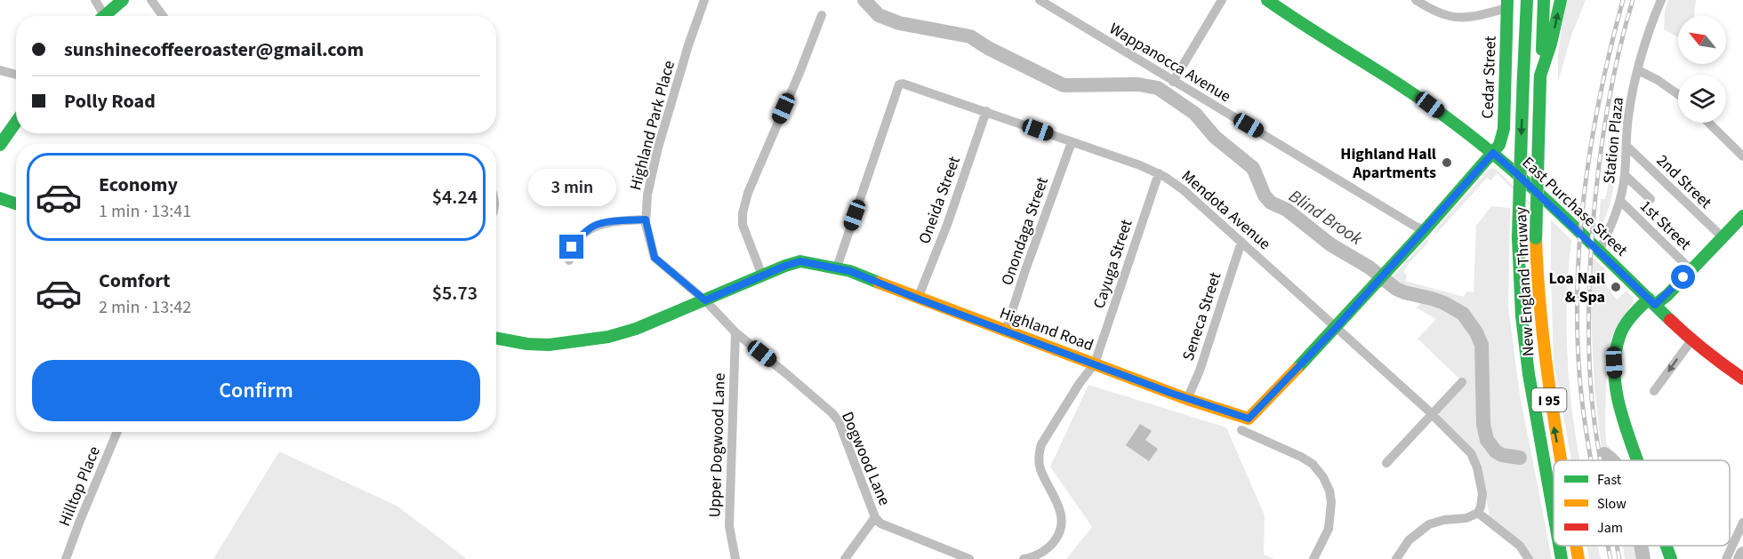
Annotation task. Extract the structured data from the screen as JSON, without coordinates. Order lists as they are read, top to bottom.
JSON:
{
  "streets": {
    "main road": [
      "Cedar Street",
      "East Purchase Street",
      "New England Thruway",
      "Highland Road",
      "I 95"
    ],
    "street": [
      "Wappanocca Avenue",
      "Highland Park Place",
      "Station Plaza",
      "2nd Street",
      "Oneida Street",
      "Mendota Avenue",
      "1st Street",
      "Onondaga Street",
      "Cayuga Street",
      "Seneca Street",
      "Upper Dogwood Lane",
      "Dogwood Lane",
      "Hilltop Place"
    ]
  },
  "crossings": [
    ["Wappanocca Avenue", "Highland Road"],
    ["Cedar Street", "East Purchase Street"],
    ["Cedar Street", "Highland Road"],
    ["Highland Park Place", "Highland Road"],
    ["Highland Park Place", "Dogwood Lane"],
    ["Station Plaza", "2nd Street"],
    ["Station Plaza", "East Purchase Street"],
    ["Station Plaza", "1st Street"],
    ["Oneida Street", "Mendota Avenue"],
    ["Oneida Street", "Highland Road"],
    ["East Purchase Street", "Highland Road"],
    ["Mendota Avenue", "Onondaga Street"],
    ["Mendota Avenue", "Cayuga Street"],
    ["Mendota Avenue", "Seneca Street"],
    ["Mendota Avenue", "Highland Road"],
    ["Onondaga Street", "Highland Road"],
    ["Cayuga Street", "Highland Road"],
    ["Seneca Street", "Highland Road"],
    ["Highland Road", "Dogwood Lane"],
    ["Upper Dogwood Lane", "Dogwood Lane"]
  ],
  "water": ["Blind Brook"],
  "places": ["Highland Hall Apartments", "Loa Nail & Spa"],
  "legend": ["Fast", "Slow", "Jam"],
  "north": "top left",
  "page": {
    "banner": ["sunshinecoffeeroaster@gmail.com", "Polly Road"],
    "list": [
      {
        "name": "Economy",
        "note": "1 min · 13:41",
        "value": "$4.24"
      },
      {
        "name": "Comfort",
        "note": "2 min · 13:42",
        "value": "$5.73"
      }
    ],
    "bubble": "3 min",
    "buttons": "Confirm"
  }
}
